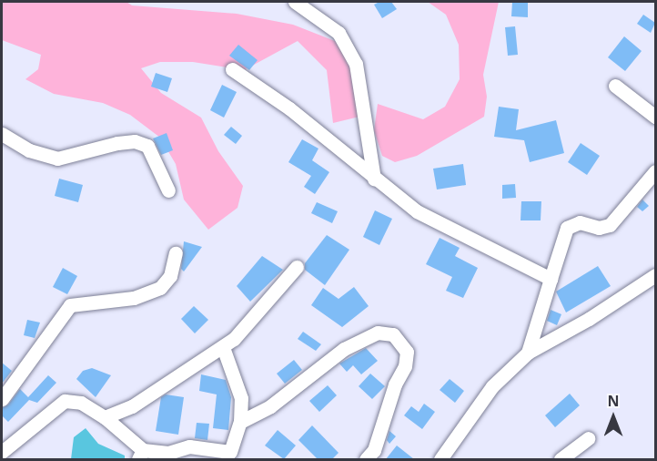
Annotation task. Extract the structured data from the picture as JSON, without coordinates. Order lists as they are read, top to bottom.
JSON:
{
  "north": "top"
}
